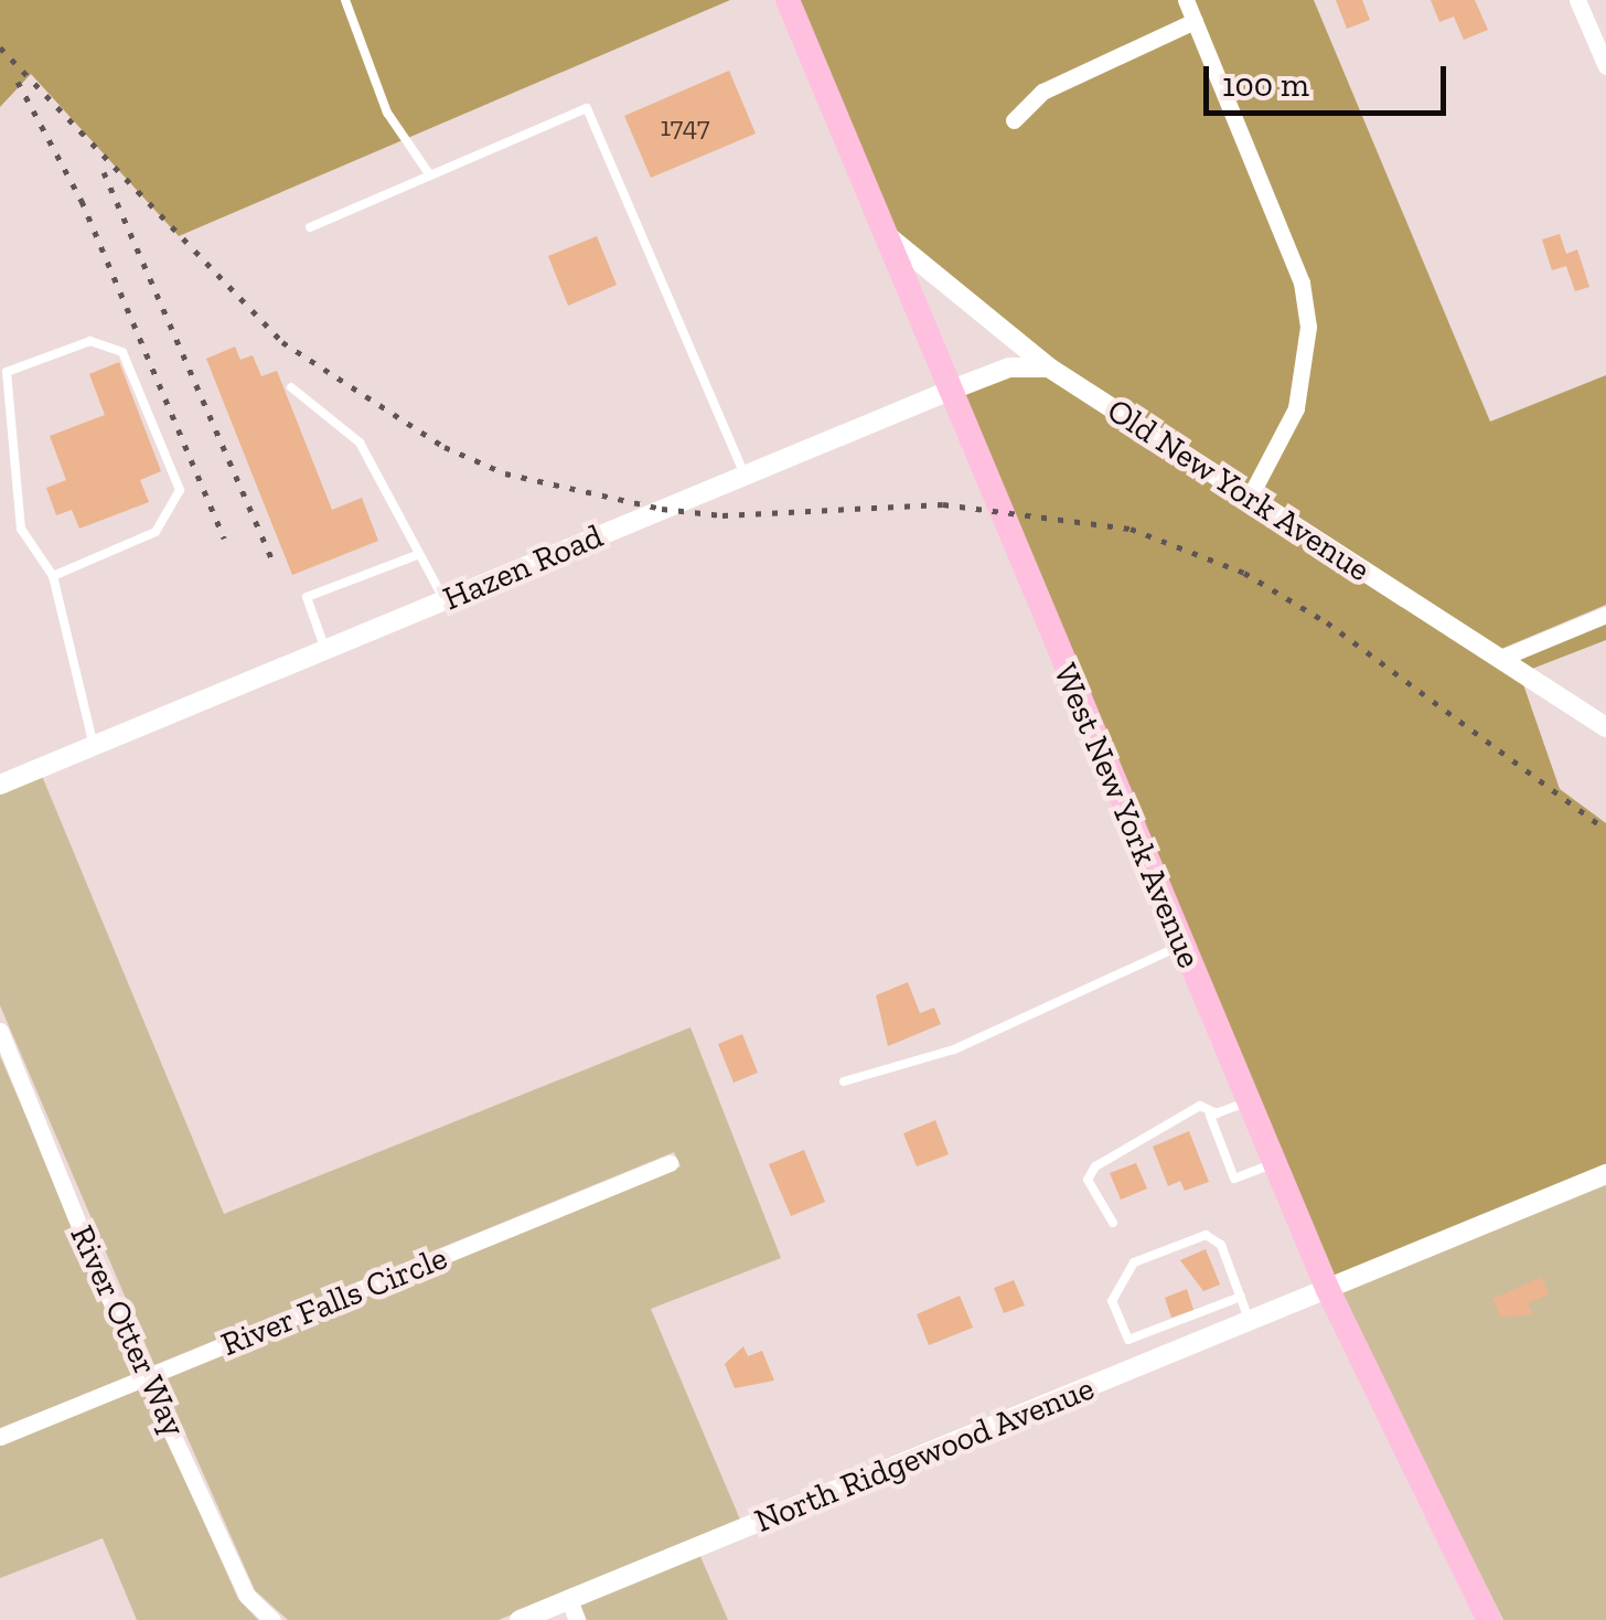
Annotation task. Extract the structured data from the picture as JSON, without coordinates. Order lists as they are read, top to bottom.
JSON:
{
  "streets": {
    "main road": ["West New York Avenue"],
    "street": [
      "Old New York Avenue",
      "Hazen Road",
      "River Falls Circle",
      "River Otter Way",
      "North Ridgewood Avenue"
    ]
  },
  "crossings": [
    ["Old New York Avenue", "Hazen Road"],
    ["Old New York Avenue", "West New York Avenue"],
    ["Hazen Road", "West New York Avenue"],
    ["West New York Avenue", "North Ridgewood Avenue"],
    ["River Falls Circle", "River Otter Way"]
  ],
  "house_numbers": ["1747"],
  "scale_bar": "100 m"
}
